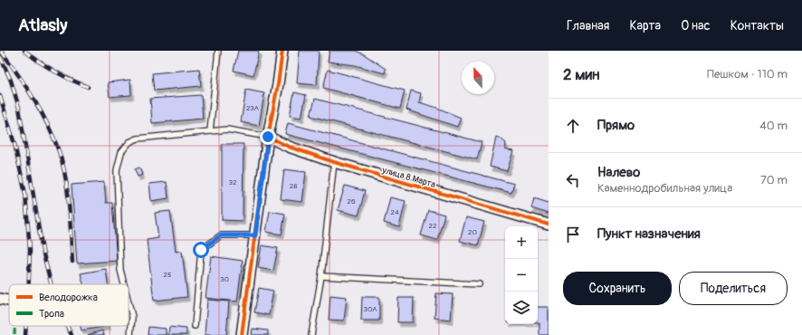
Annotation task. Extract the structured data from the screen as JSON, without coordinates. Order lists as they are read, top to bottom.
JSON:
{
  "streets": {
    "street": ["улица 8 Марта"]
  },
  "house_numbers": [
    "23А",
    "32",
    "28",
    "26",
    "24",
    "22",
    "20",
    "25",
    "30",
    "30А"
  ],
  "legend": ["Велодорожка", "Тропа"],
  "north": "top",
  "page": {
    "header": "Atlasly",
    "nav": [
      "Главная",
      "Карта",
      "О нас",
      "Контакты"
    ],
    "heading": ["2 мин", "Пешком · 110 m"],
    "list": [
      ["Прямо", "40 m"],
      ["Налево", "Каменнодробильная улица", "70 m"],
      "Пункт назначения"
    ],
    "map_buttons": ["+", "−"],
    "buttons": ["Сохранить", "Поделиться"]
  }
}
